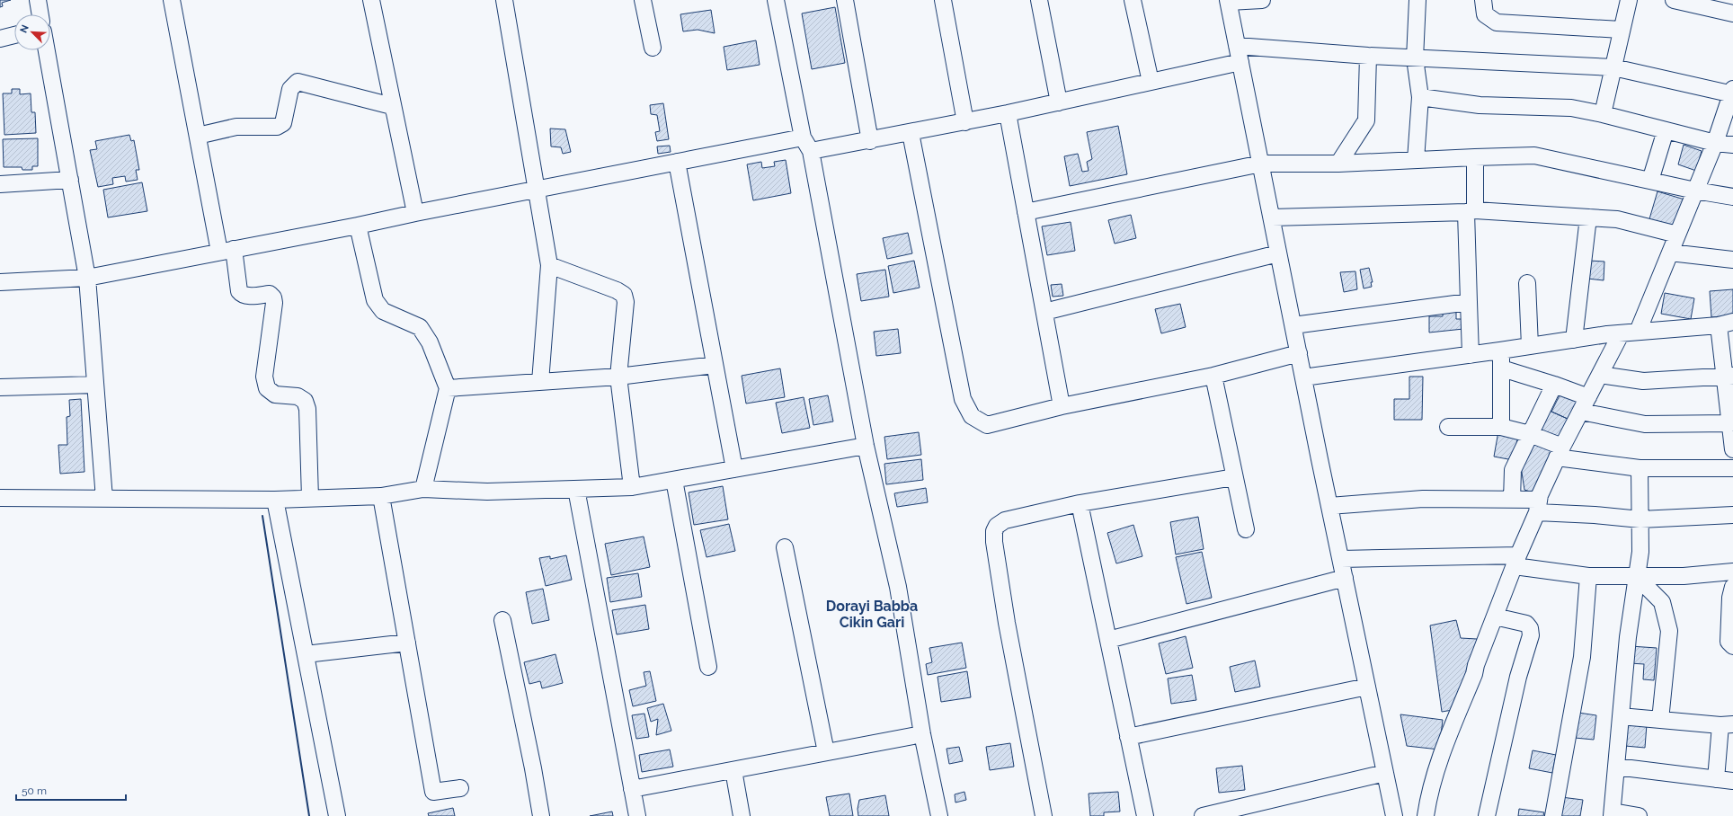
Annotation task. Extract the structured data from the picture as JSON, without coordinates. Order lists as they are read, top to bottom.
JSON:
{
  "districts": ["Dorayi Babba Cikin Gari"],
  "scale_bar": "50 m",
  "north": "top left"
}
